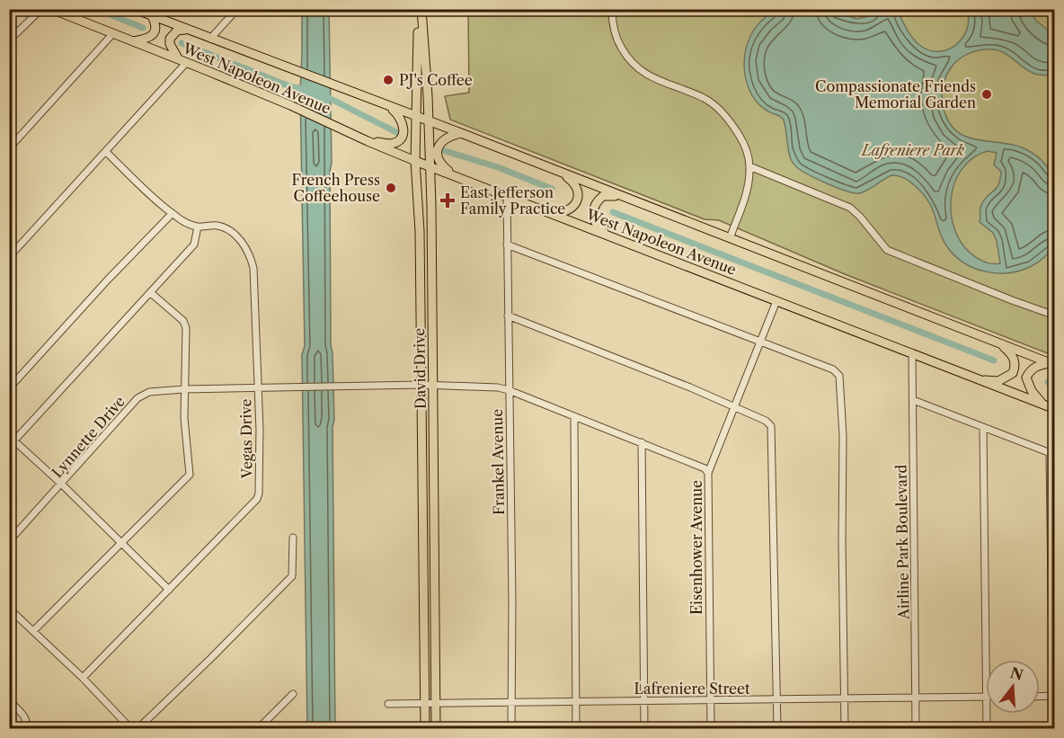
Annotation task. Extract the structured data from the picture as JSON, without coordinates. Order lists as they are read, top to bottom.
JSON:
{
  "streets": {
    "main road": ["West Napoleon Avenue", "David Drive"],
    "street": [
      "Lynnette Drive",
      "Vegas Drive",
      "Frankel Avenue",
      "Airline Park Boulevard",
      "Eisenhower Avenue",
      "Lafreniere Street"
    ]
  },
  "crossings": [
    ["West Napoleon Avenue", "David Drive"],
    ["West Napoleon Avenue", "Frankel Avenue"],
    ["West Napoleon Avenue", "Airline Park Boulevard"],
    ["West Napoleon Avenue", "Eisenhower Avenue"],
    ["David Drive", "Lynnette Drive"],
    ["David Drive", "Lafreniere Street"],
    ["Lynnette Drive", "Vegas Drive"],
    ["Lynnette Drive", "Frankel Avenue"],
    ["Lynnette Drive", "Eisenhower Avenue"],
    ["Frankel Avenue", "Lafreniere Street"],
    ["Airline Park Boulevard", "Lafreniere Street"],
    ["Eisenhower Avenue", "Lafreniere Street"]
  ],
  "parks": ["Lafreniere Park"],
  "places": {
    "other": ["PJ's Coffee", "Compassionate Friends Memorial Garden", "French Press Coffeehouse"],
    "health": ["East Jefferson Family Practice"]
  },
  "north": "top"
}
